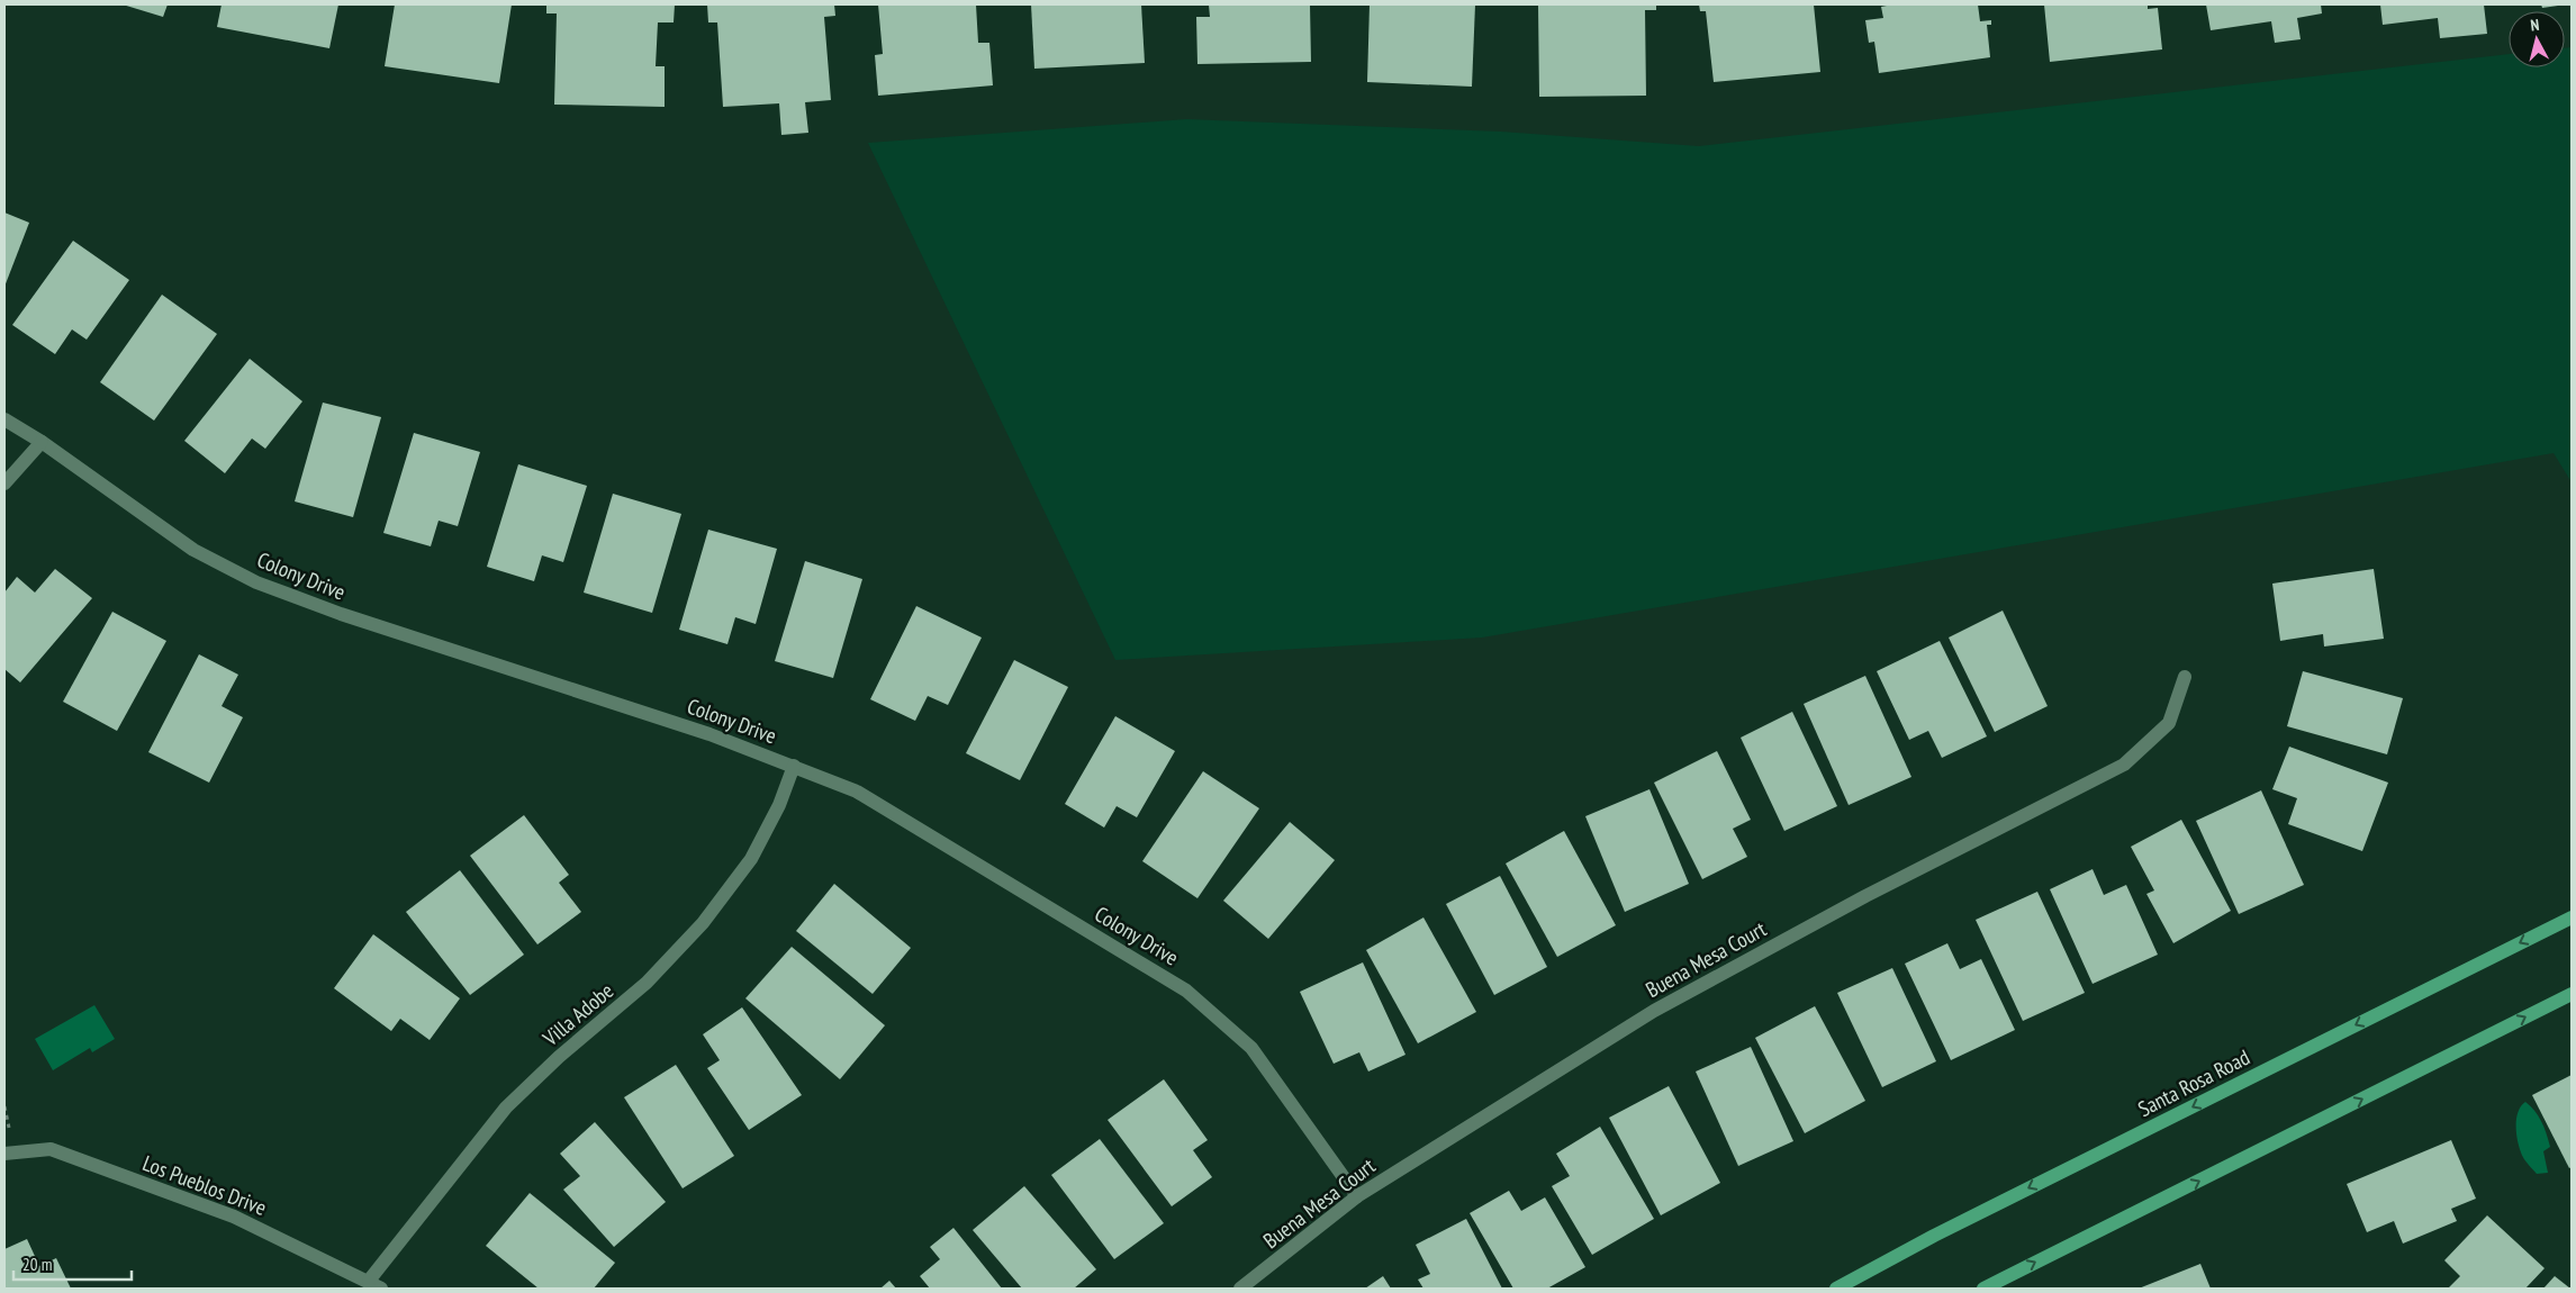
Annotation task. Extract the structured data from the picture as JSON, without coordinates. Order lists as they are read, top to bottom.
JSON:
{
  "streets": {
    "main road": ["Santa Rosa Road"],
    "street": [
      "Colony Drive",
      "Buena Mesa Court",
      "Villa Adobe",
      "Los Pueblos Drive"
    ]
  },
  "crossings": [
    ["Colony Drive", "Buena Mesa Court"],
    ["Colony Drive", "Villa Adobe"],
    ["Villa Adobe", "Los Pueblos Drive"]
  ],
  "scale_bar": "20 m",
  "north": "top"
}
